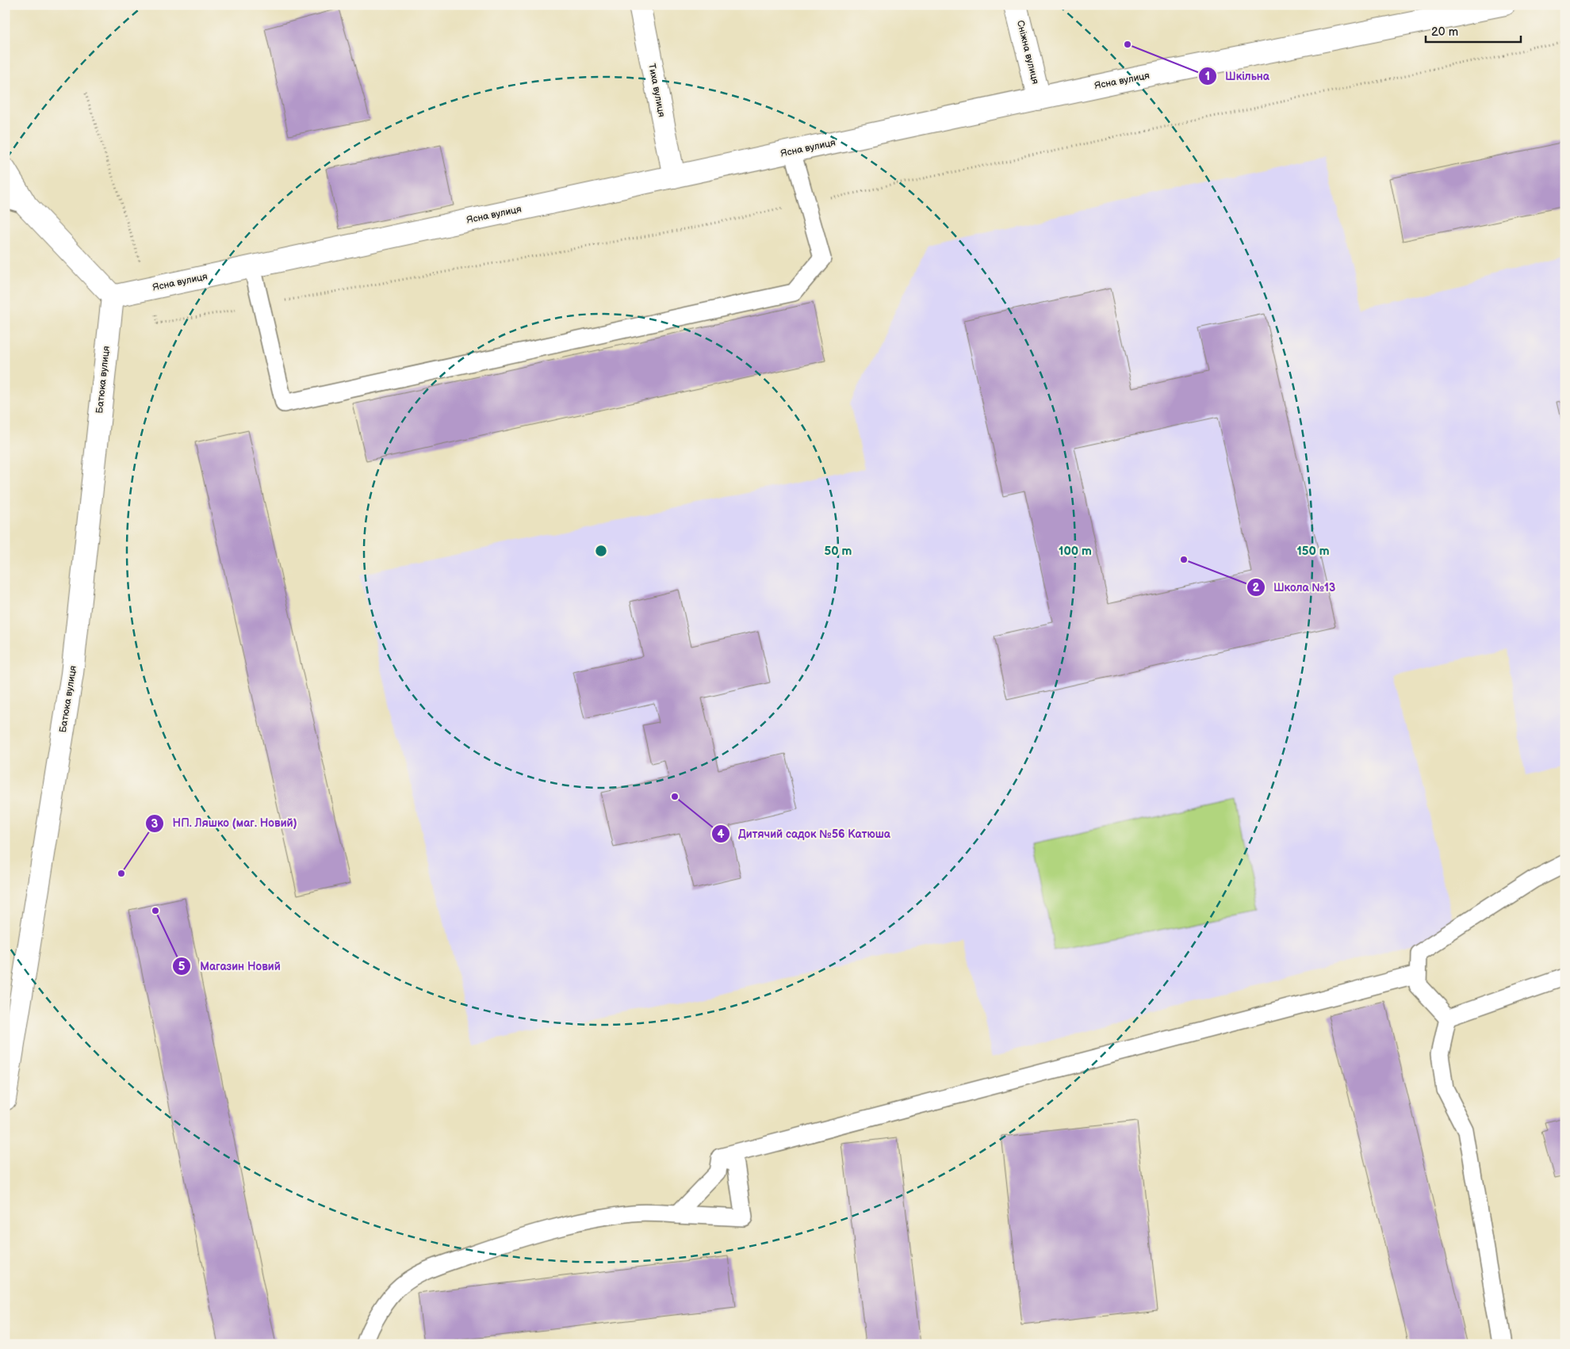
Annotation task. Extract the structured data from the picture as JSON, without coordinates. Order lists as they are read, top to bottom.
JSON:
{
  "streets": {
    "street": [
      "Сніжна вулиця",
      "Ясна вулиця",
      "Тиха вулиця",
      "Батюка вулиця"
    ]
  },
  "crossings": [
    ["Сніжна вулиця", "Ясна вулиця"],
    ["Ясна вулиця", "Тиха вулиця"],
    ["Ясна вулиця", "Батюка вулиця"]
  ],
  "places": [
    "Шкільна",
    "Школа №13",
    "Дитячий садок №56 Катюша",
    "НП. Ляшко (маг. Новий)",
    "Магазин Новий"
  ],
  "scale_bar": "20 m",
  "rings": ["50 m", "100 m", "150 m"]
}
